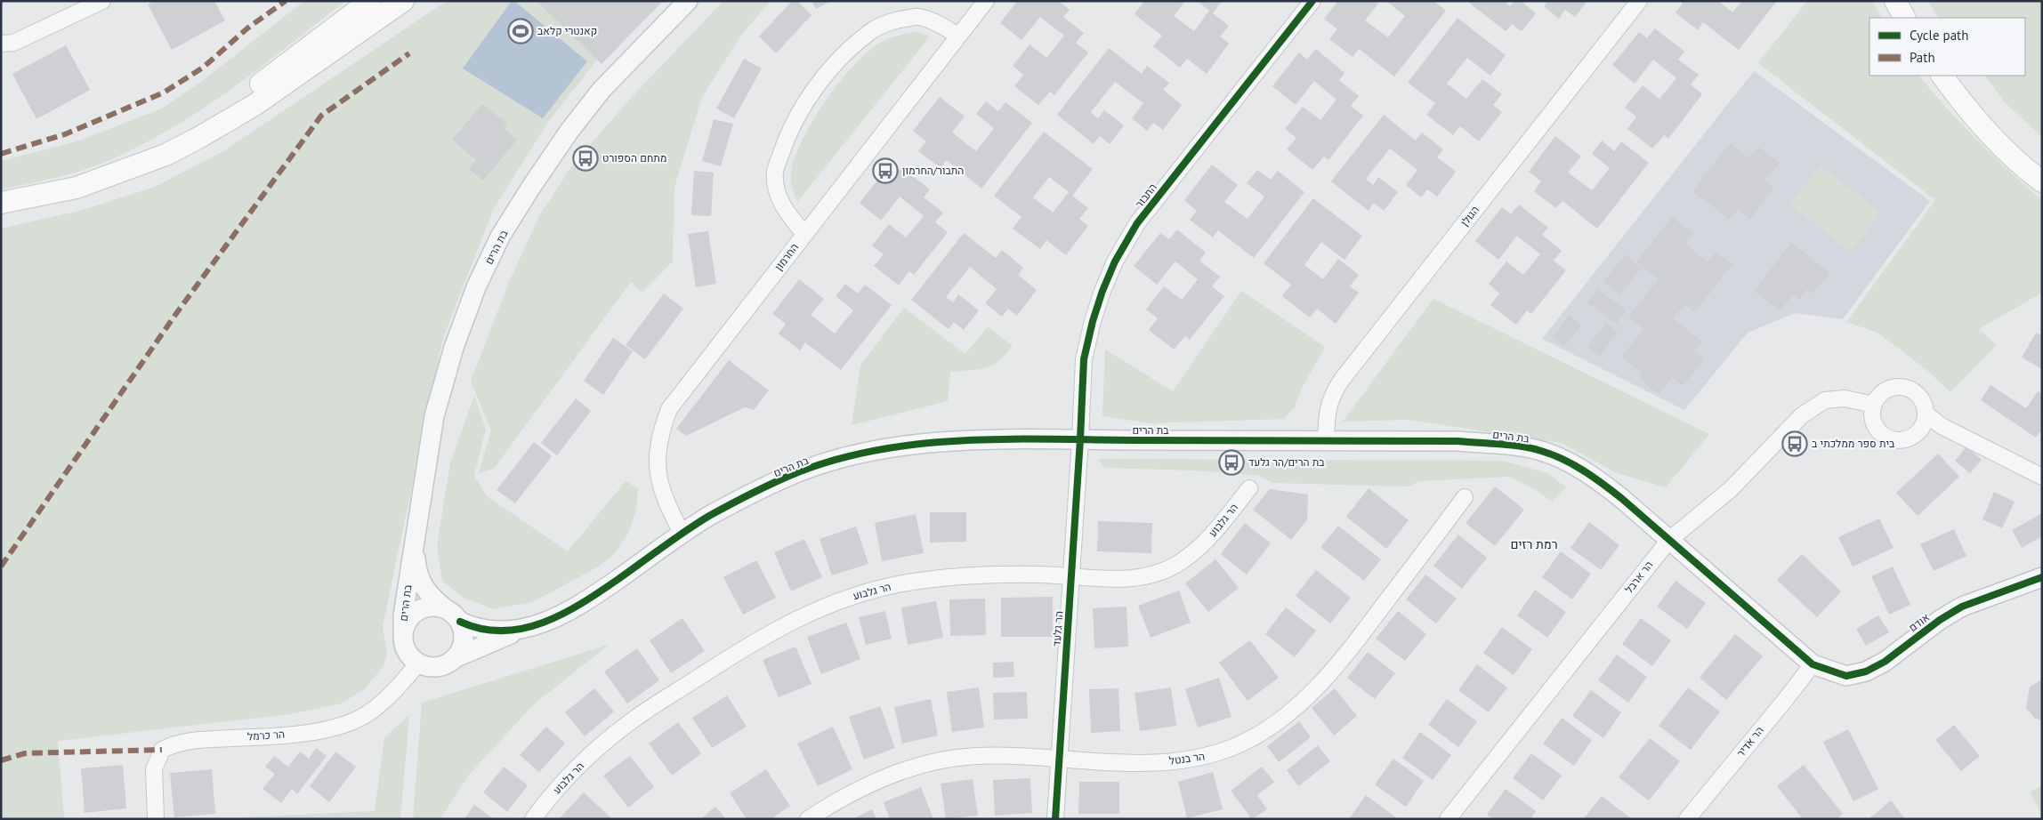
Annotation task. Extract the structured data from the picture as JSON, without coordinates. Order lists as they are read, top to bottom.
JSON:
{
  "streets": {
    "street": [
      "התבור",
      "הגולן",
      "בת הרים",
      "החרמון",
      "הר גלבוע",
      "הר ארבל",
      "אודם",
      "הר גלעד",
      "הר כרמל",
      "הר אדיר",
      "הר בנטל"
    ]
  },
  "crossings": [
    ["התבור", "בת הרים"],
    ["התבור", "הר גלעד"],
    ["הגולן", "בת הרים"],
    ["בת הרים", "החרמון"],
    ["בת הרים", "הר ארבל"],
    ["בת הרים", "אודם"],
    ["בת הרים", "הר גלעד"],
    ["בת הרים", "הר כרמל"],
    ["בת הרים", "הר אדיר"],
    ["הר גלבוע", "הר גלעד"],
    ["אודם", "הר אדיר"],
    ["הר גלעד", "הר בנטל"]
  ],
  "districts": ["רמת רזים"],
  "places": {
    "sports": ["קאנטרי קלאב"],
    "bus stop": [
      "מתחם הספורט",
      "התבור/החרמון",
      "בית ספר ממלכתי ב",
      "בת הרים/הר גלעד"
    ]
  },
  "legend": ["Cycle path", "Path"]
}
